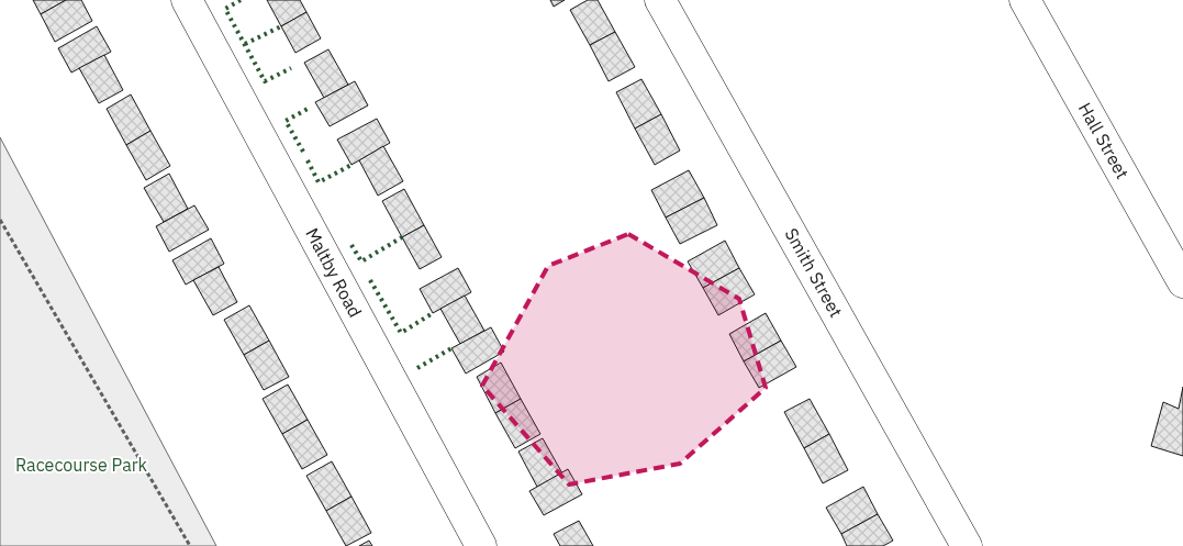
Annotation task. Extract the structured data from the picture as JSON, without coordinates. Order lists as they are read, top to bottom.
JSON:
{
  "streets": {
    "street": ["Hall Street", "Maltby Road", "Smith Street"]
  },
  "parks": ["Racecourse Park"]
}
